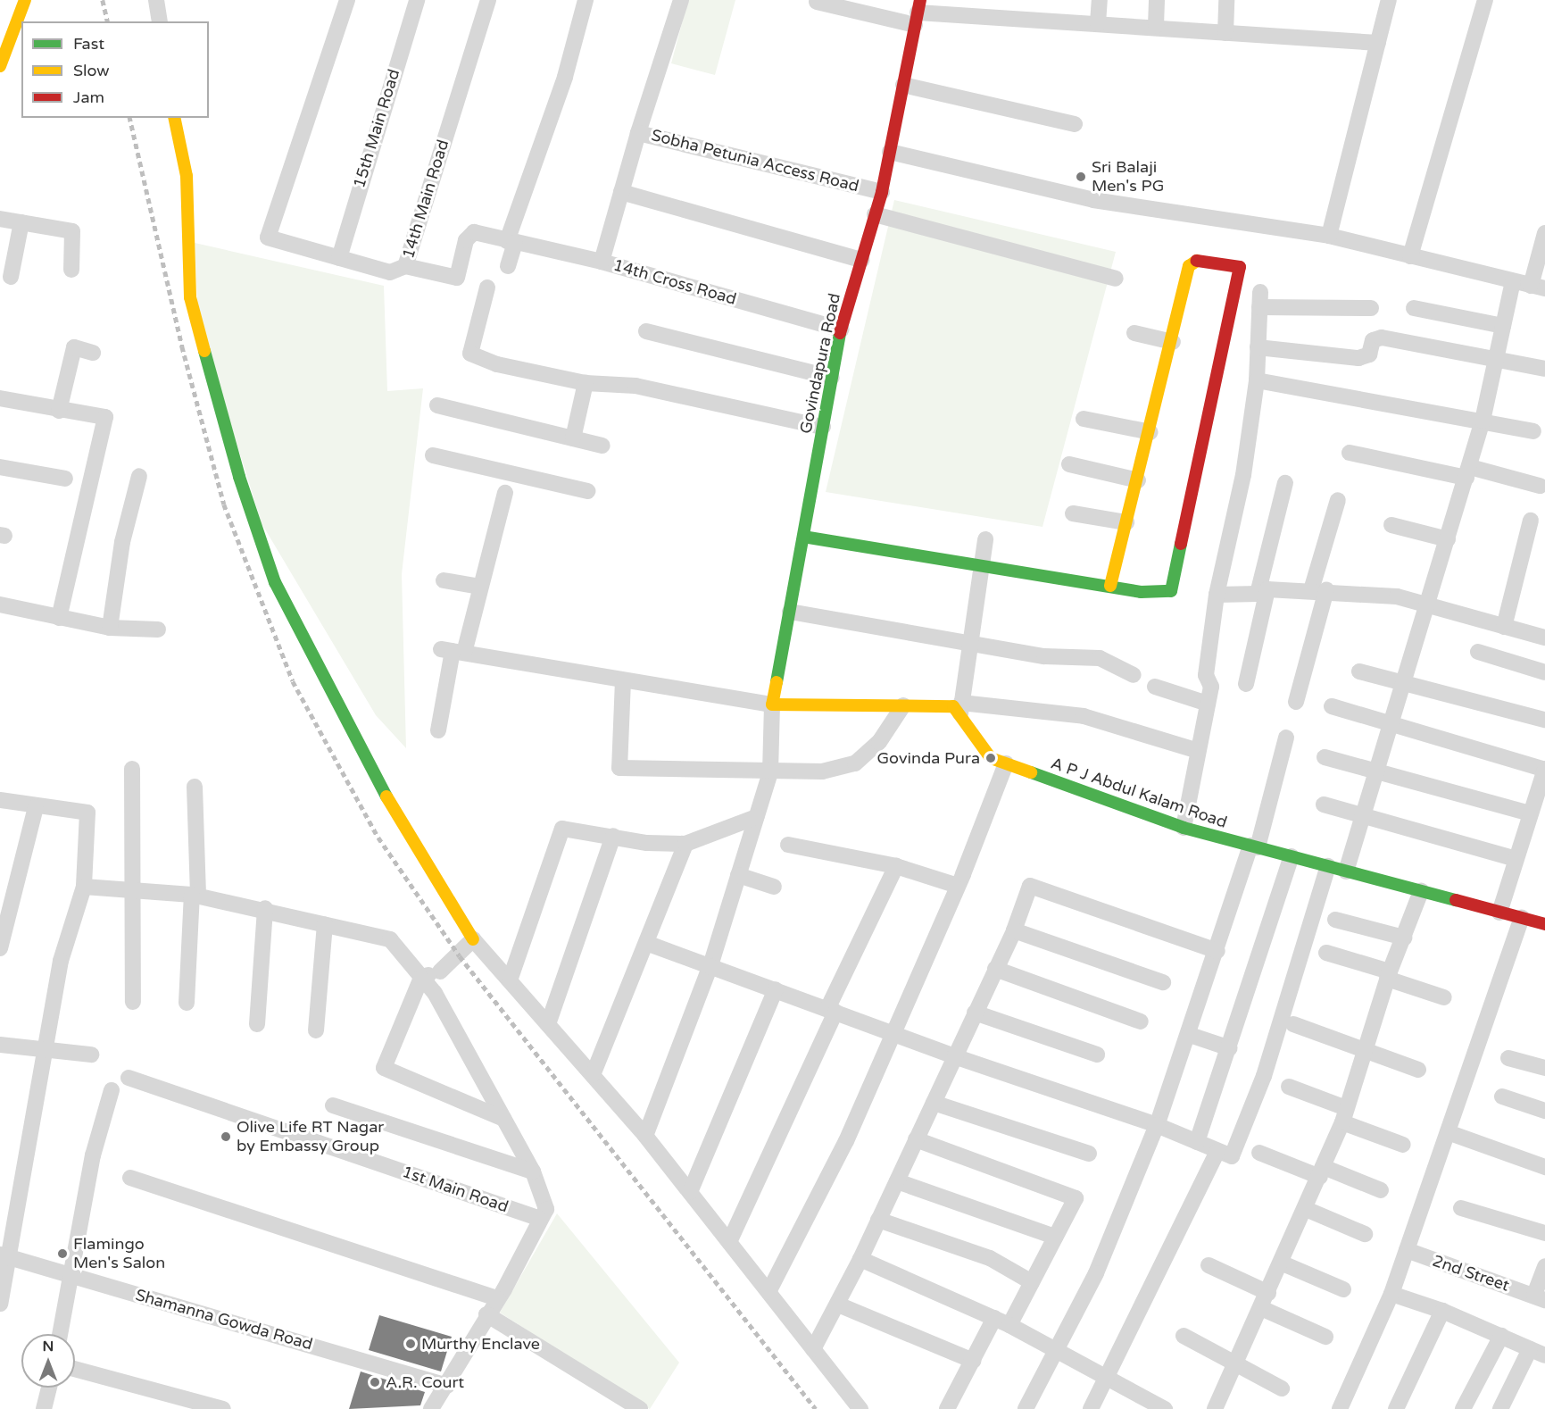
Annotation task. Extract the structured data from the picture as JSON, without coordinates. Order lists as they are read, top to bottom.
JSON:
{
  "streets": {
    "street": [
      "15th Main Road",
      "Sobha Petunia Access Road",
      "14th Main Road",
      "14th Cross Road",
      "Govindapura Road",
      "A P J Abdul Kalam Road",
      "1st Main Road",
      "2nd Street",
      "Shamanna Gowda Road"
    ]
  },
  "crossings": [
    ["Sobha Petunia Access Road", "Govindapura Road"],
    ["14th Main Road", "14th Cross Road"],
    ["14th Cross Road", "Govindapura Road"]
  ],
  "places": [
    "Sri Balaji Men's PG",
    "Govinda Pura",
    "Olive Life RT Nagar by Embassy Group",
    "Flamingo Men's Salon",
    "Murthy Enclave",
    "A.R. Court"
  ],
  "legend": ["Fast", "Slow", "Jam"],
  "north": "top"
}
